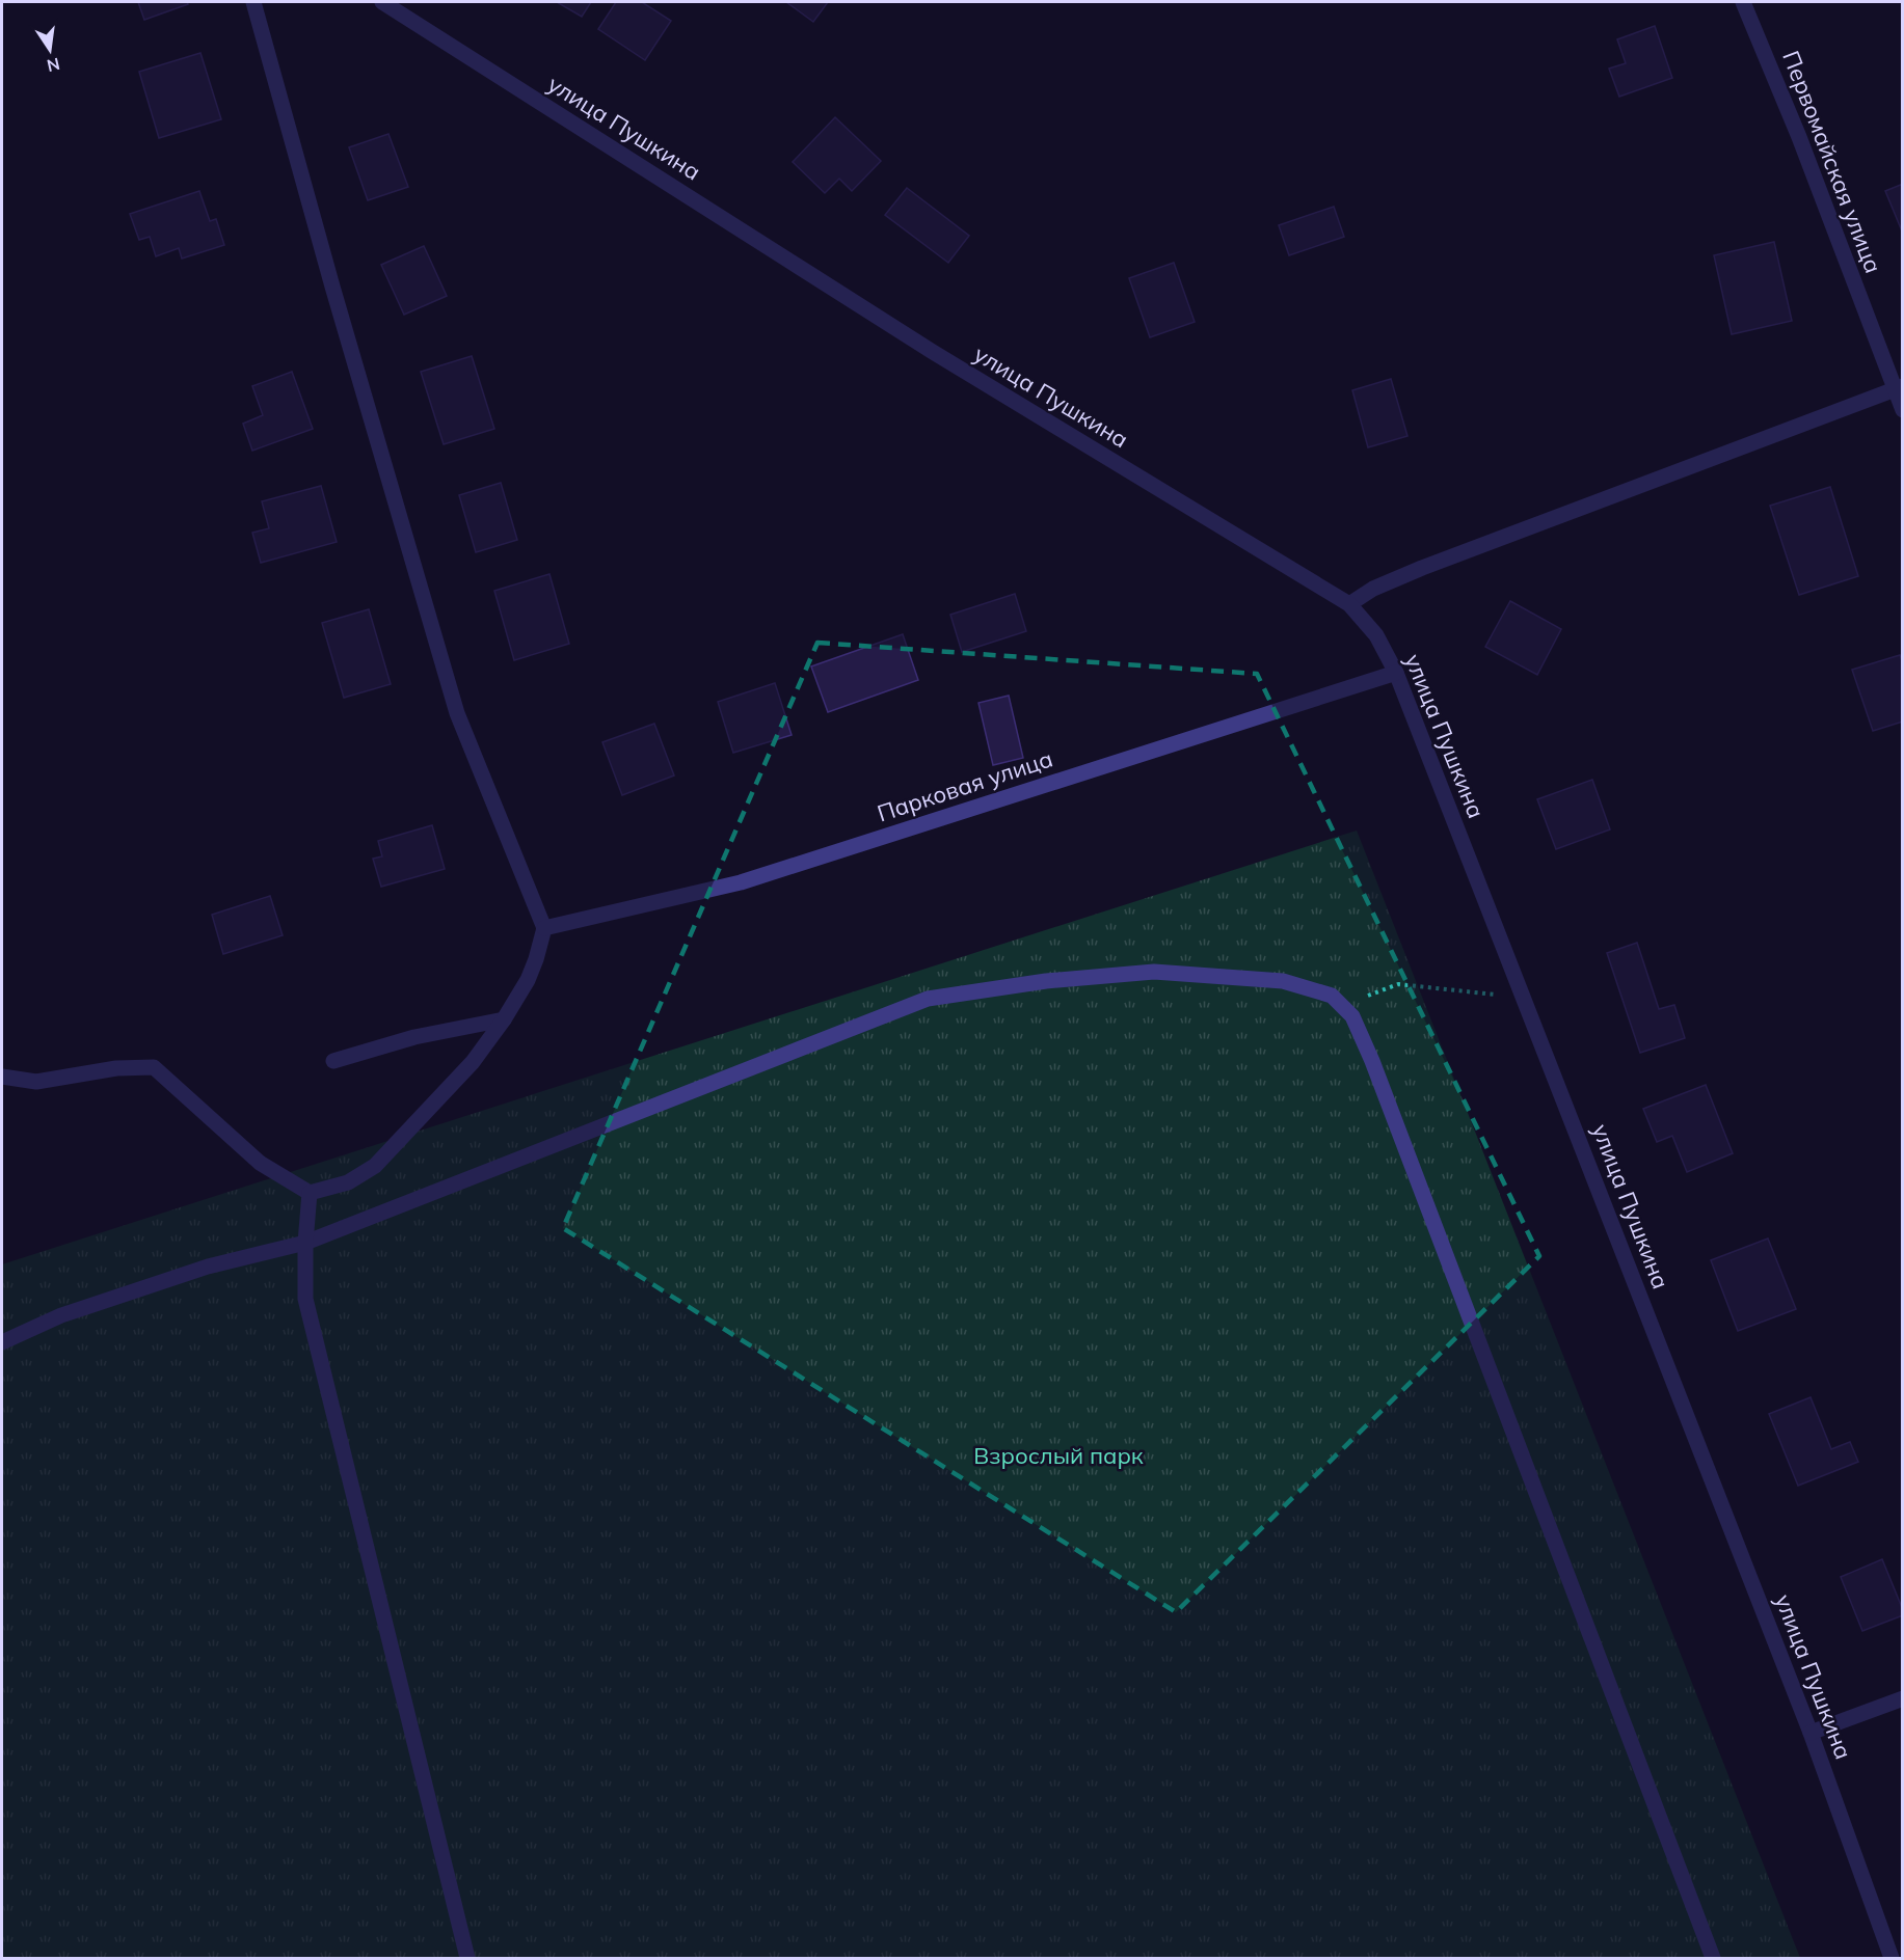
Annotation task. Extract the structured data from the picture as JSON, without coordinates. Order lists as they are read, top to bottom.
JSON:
{
  "streets": {
    "street": ["улица Пушкина", "Первомайская улица", "Парковая улица"]
  },
  "crossings": [
    ["улица Пушкина", "Парковая улица"]
  ],
  "parks": ["Взрослый парк"],
  "north": "bottom"
}
